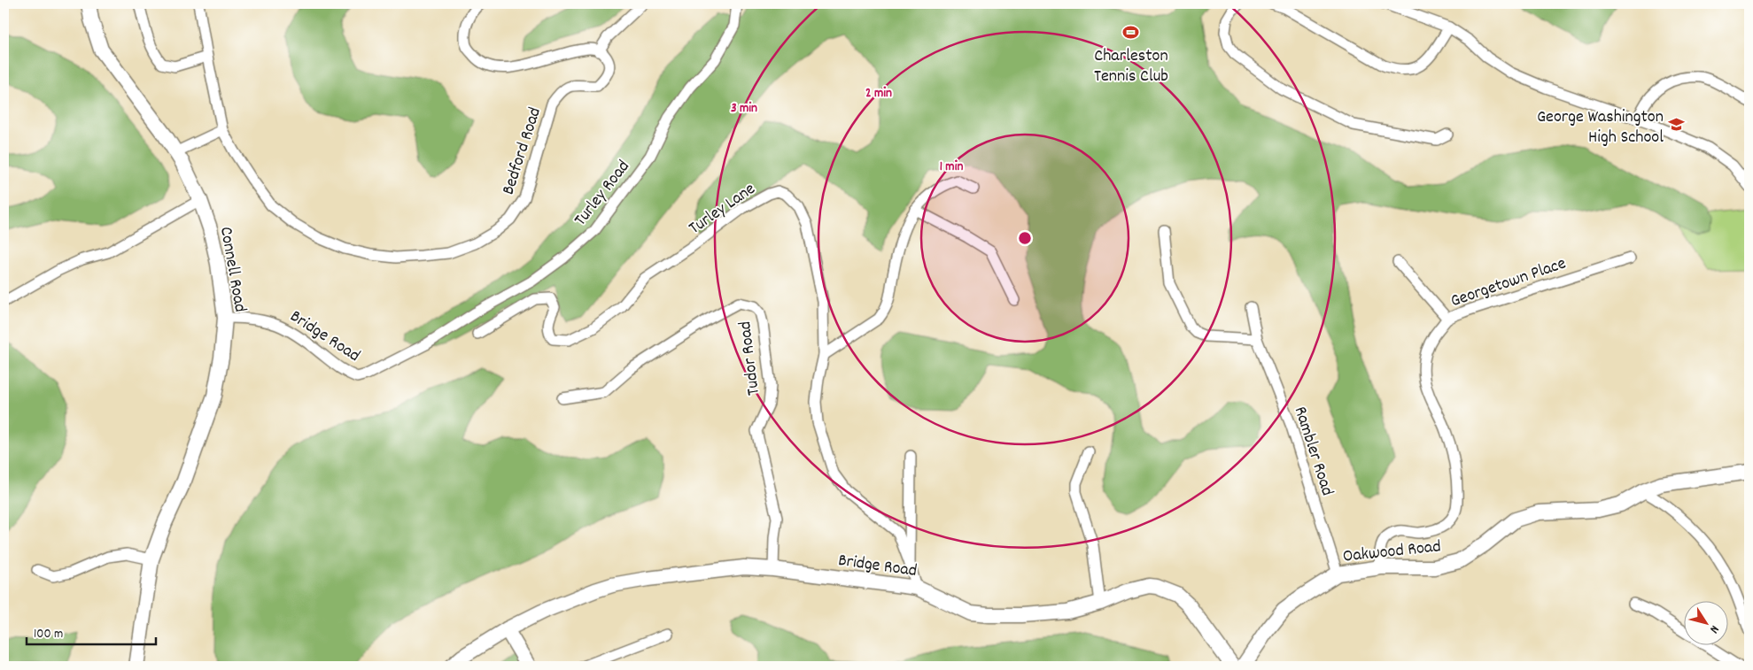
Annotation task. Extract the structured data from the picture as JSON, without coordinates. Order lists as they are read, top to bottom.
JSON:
{
  "streets": {
    "main road": ["Connell Road", "Bridge Road", "Oakwood Road"],
    "street": [
      "Bedford Road",
      "Turley Road",
      "Turley Lane",
      "Georgetown Place",
      "Tudor Road",
      "Rambler Road"
    ]
  },
  "crossings": [
    ["Turley Road", "Bridge Road"],
    ["Connell Road", "Bridge Road"],
    ["Georgetown Place", "Oakwood Road"],
    ["Bridge Road", "Tudor Road"],
    ["Rambler Road", "Oakwood Road"]
  ],
  "places": {
    "sports": ["Charleston Tennis Club"],
    "school or university": ["George Washington High School"]
  },
  "scale_bar": "100 m",
  "north": "bottom right",
  "rings": ["2 min", "3 min", "1 min"]
}
